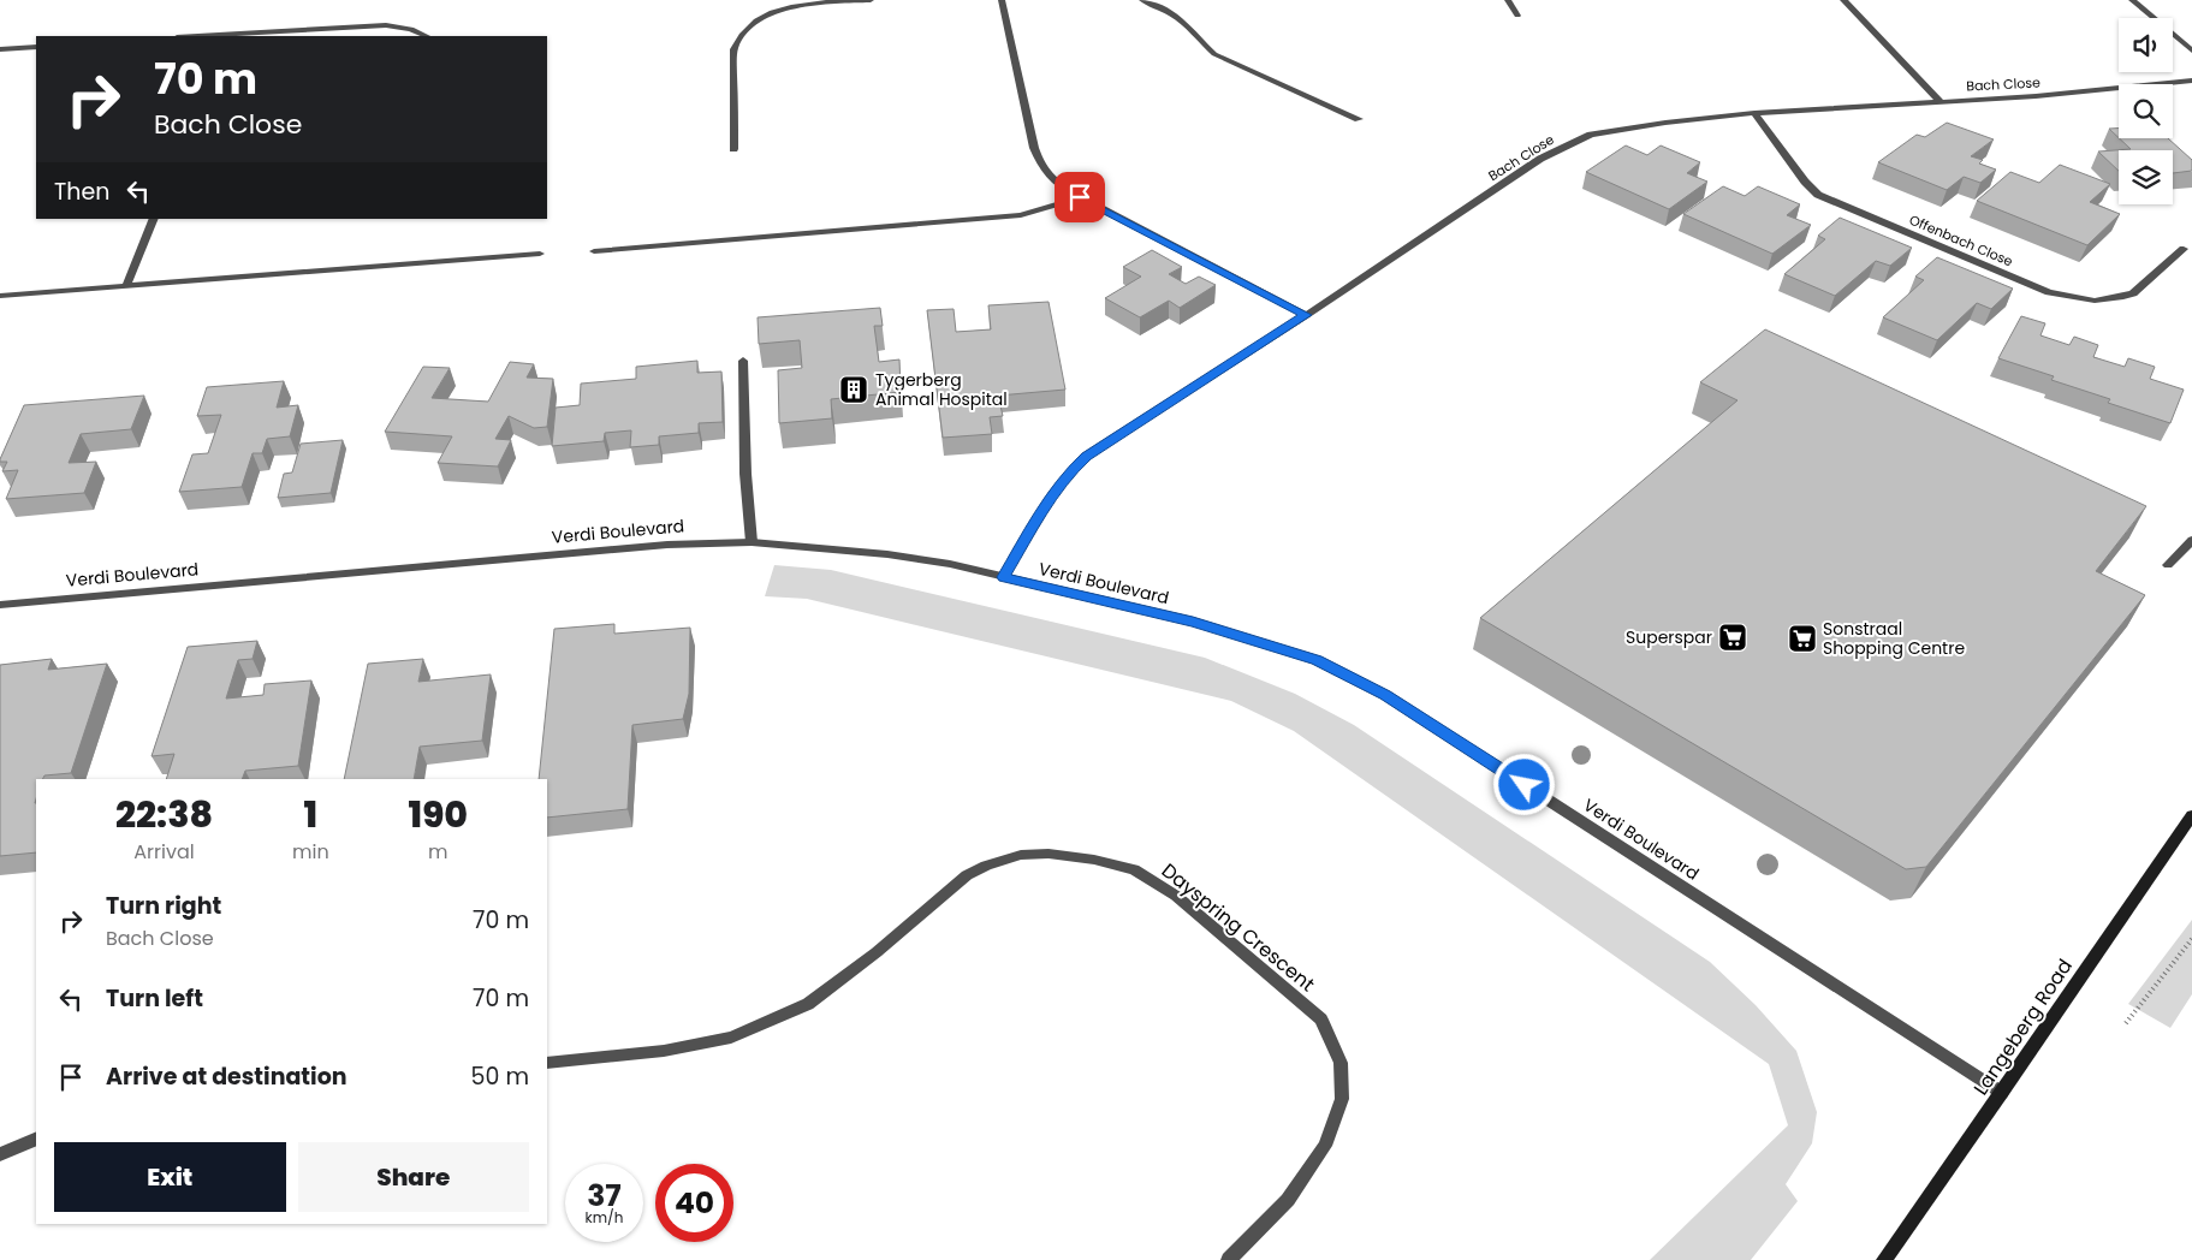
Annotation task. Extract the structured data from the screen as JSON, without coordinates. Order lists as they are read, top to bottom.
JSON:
{
  "streets": {
    "main road": ["Langeberg Road"],
    "street": [
      "Bach Close",
      "Offenbach Close",
      "Verdi Boulevard",
      "Dayspring Crescent"
    ]
  },
  "crossings": [
    ["Bach Close", "Offenbach Close"],
    ["Bach Close", "Verdi Boulevard"],
    ["Verdi Boulevard", "Langeberg Road"]
  ],
  "places": {
    "building": ["Tygerberg Animal Hospital"],
    "supermarket": ["Superspar", "Sonstraal Shopping Centre"]
  },
  "page": {
    "turn": ["70 m", "Bach Close"],
    "then": "Then",
    "eta": [
      "22:38",
      "Arrival",
      "1",
      "min",
      "190",
      "m"
    ],
    "list": [
      {
        "name": "Turn right",
        "note": "Bach Close",
        "value": "70 m"
      },
      {
        "name": "Turn left",
        "value": "70 m"
      },
      {
        "name": "Arrive at destination",
        "value": "50 m"
      }
    ],
    "buttons": ["Exit", "Share"],
    "speed": "37 km/h",
    "limit": "40"
  }
}
